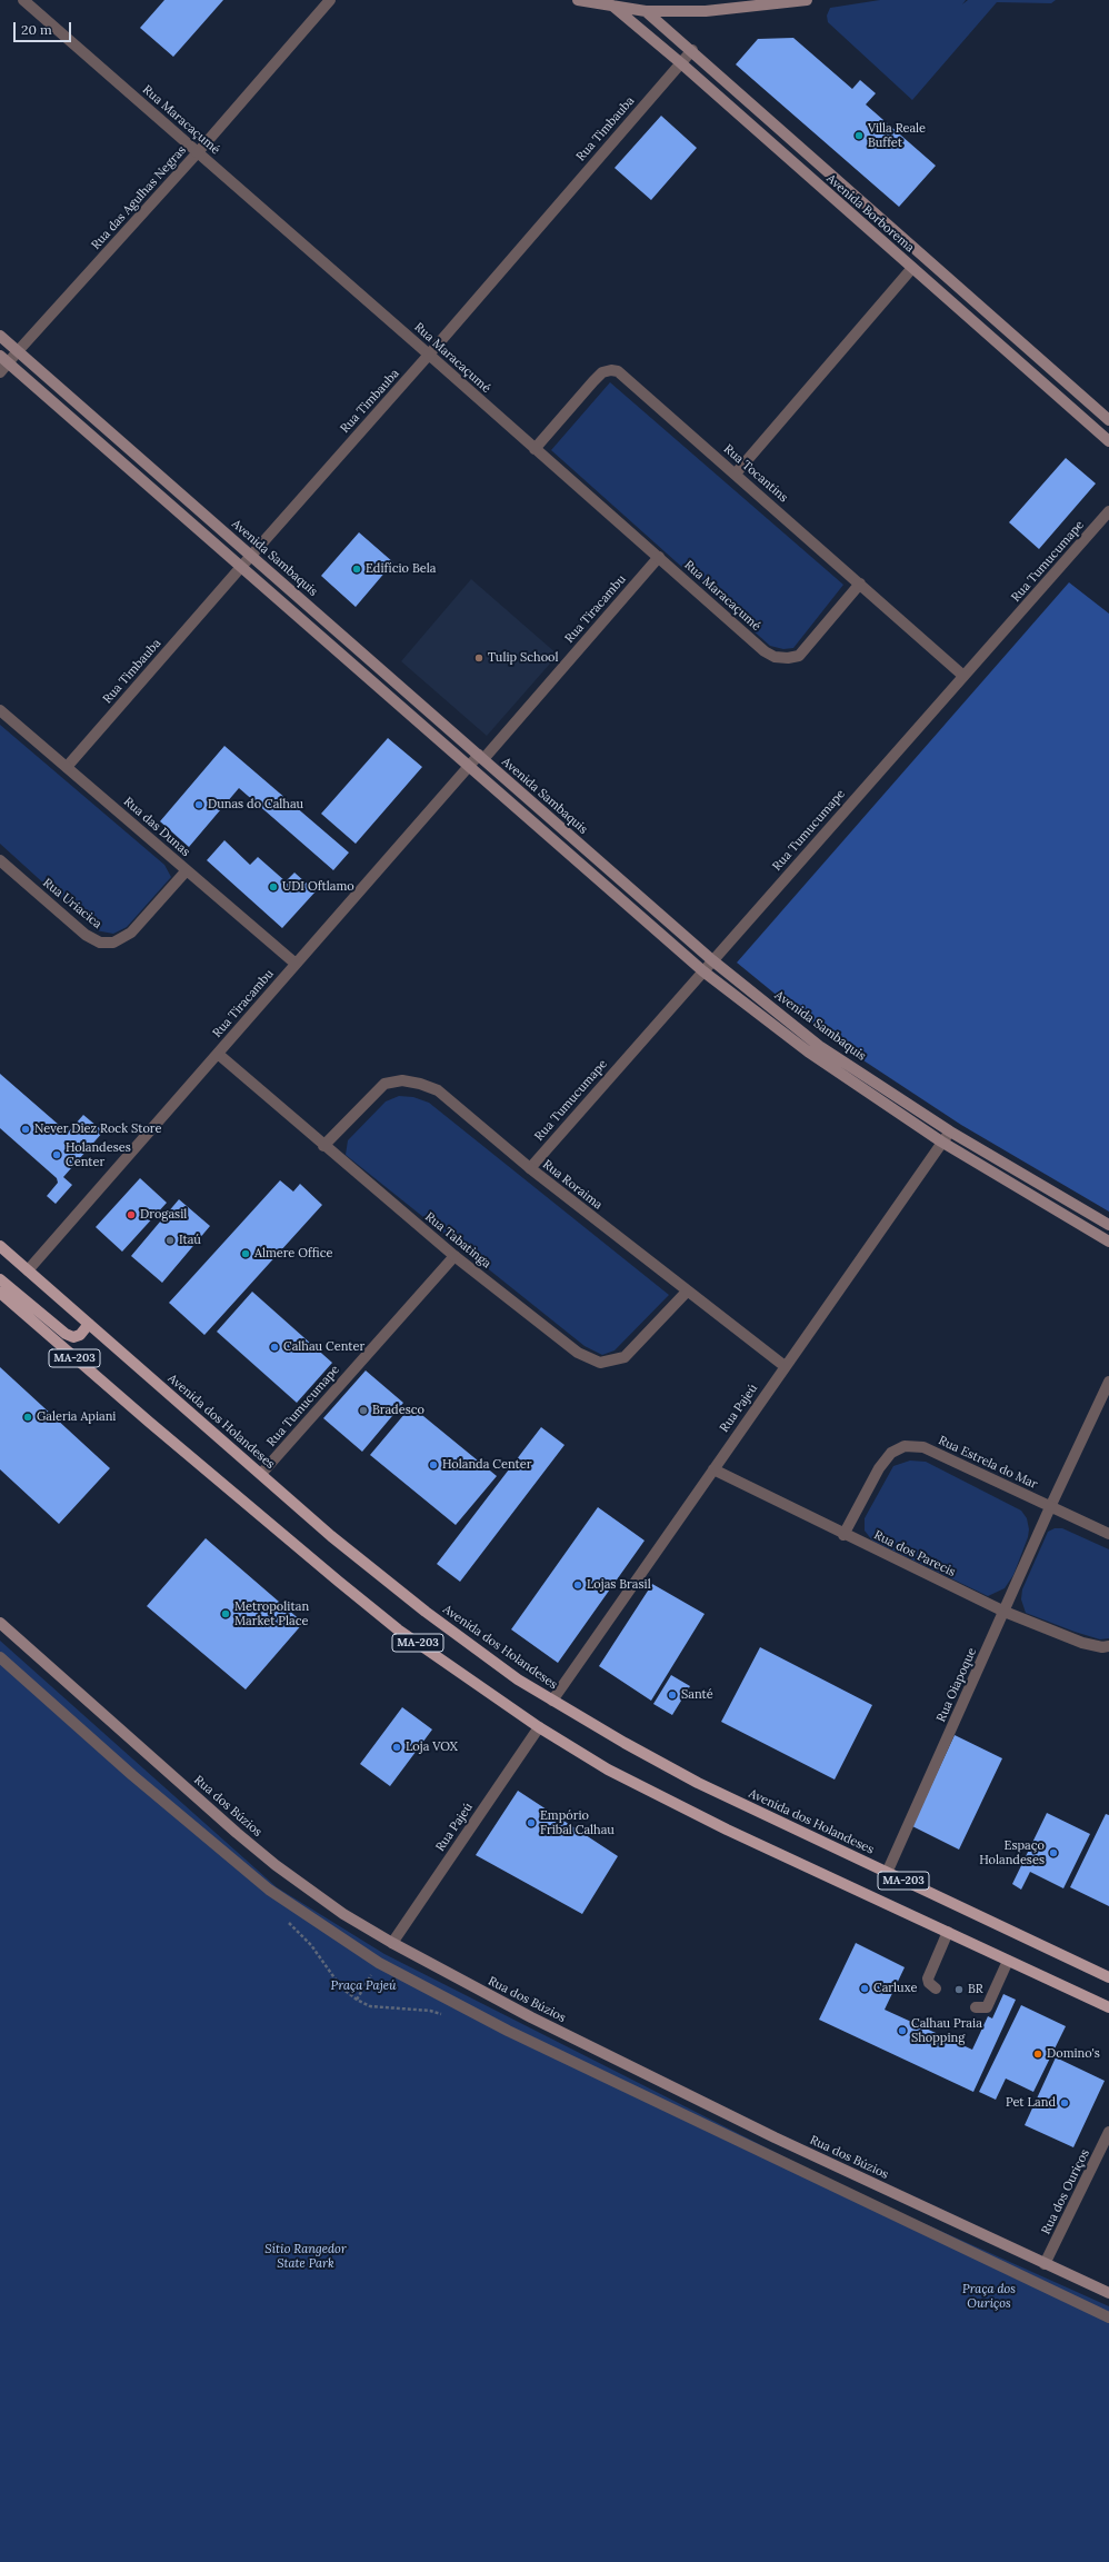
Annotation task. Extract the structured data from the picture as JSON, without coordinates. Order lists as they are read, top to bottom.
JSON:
{
  "streets": {
    "main road": [
      "Avenida Borborema",
      "Avenida Sambaquis",
      "MA-203",
      "Avenida dos Holandeses",
      "Rua dos Búzios"
    ],
    "street": [
      "Rua Maracaçumé",
      "Rua Timbauba",
      "Rua das Agulhas Negras",
      "Rua Tocantins",
      "Rua Tumucumape",
      "Rua Tiracambu",
      "Rua das Dunas",
      "Rua Uriacica",
      "Rua Roraima",
      "Rua Tabatinga",
      "Rua Pajeú",
      "Rua Estrela do Mar",
      "Rua dos Parecis",
      "Rua Oiapoque",
      "Rua dos Ouriços"
    ]
  },
  "crossings": [
    ["Rua Maracaçumé", "Rua Timbauba"],
    ["Rua Maracaçumé", "Rua das Agulhas Negras"],
    ["Rua Maracaçumé", "Rua Tocantins"],
    ["Rua Maracaçumé", "Rua Tiracambu"],
    ["Rua Timbauba", "Avenida Borborema"],
    ["Rua Timbauba", "Avenida Sambaquis"],
    ["Rua Timbauba", "Rua das Dunas"],
    ["Rua das Agulhas Negras", "Avenida Sambaquis"],
    ["Rua Tocantins", "Rua Tumucumape"],
    ["Avenida Sambaquis", "Rua Tumucumape"],
    ["Avenida Sambaquis", "Rua Tiracambu"],
    ["Avenida Sambaquis", "Rua Pajeú"],
    ["Rua Tumucumape", "Rua Roraima"],
    ["Rua Tumucumape", "Rua Tabatinga"],
    ["Rua Tumucumape", "Avenida dos Holandeses"],
    ["Rua Tiracambu", "Rua das Dunas"],
    ["Rua Tiracambu", "Rua Tabatinga"],
    ["Rua Tiracambu", "Avenida dos Holandeses"],
    ["Rua das Dunas", "Rua Uriacica"],
    ["Rua Roraima", "Rua Tabatinga"],
    ["Rua Roraima", "Rua Pajeú"],
    ["MA-203", "Rua Pajeú"],
    ["Rua Pajeú", "Avenida dos Holandeses"],
    ["Rua Pajeú", "Rua dos Parecis"],
    ["Rua Pajeú", "Rua dos Búzios"],
    ["Avenida dos Holandeses", "Rua Oiapoque"],
    ["Rua Estrela do Mar", "Rua dos Parecis"],
    ["Rua Estrela do Mar", "Rua Oiapoque"],
    ["Rua dos Parecis", "Rua Oiapoque"],
    ["Rua dos Búzios", "Rua dos Ouriços"]
  ],
  "parks": ["Praça Pajeú", "Sítio Rangedor State Park", "Praça dos Ouriços"],
  "places": [
    "Villa Reale Buffet",
    "Edifício Bela",
    "Tulip School",
    "Dunas do Calhau",
    "UDI Oftlamo",
    "Never Diez Rock Store",
    "Holandeses Center",
    "Drogasil",
    "Itaú",
    "Almere Office",
    "Calhau Center",
    "Bradesco",
    "Galeria Apiani",
    "Holanda Center",
    "Lojas Brasil",
    "Metropolitan Market Place",
    "Santé",
    "Loja VOX",
    "Empório Fribal Calhau",
    "Espaço Holandeses",
    "Carluxe",
    "BR",
    "Calhau Praia Shopping",
    "Domino's",
    "Pet Land"
  ],
  "scale_bar": "20 m"
}
